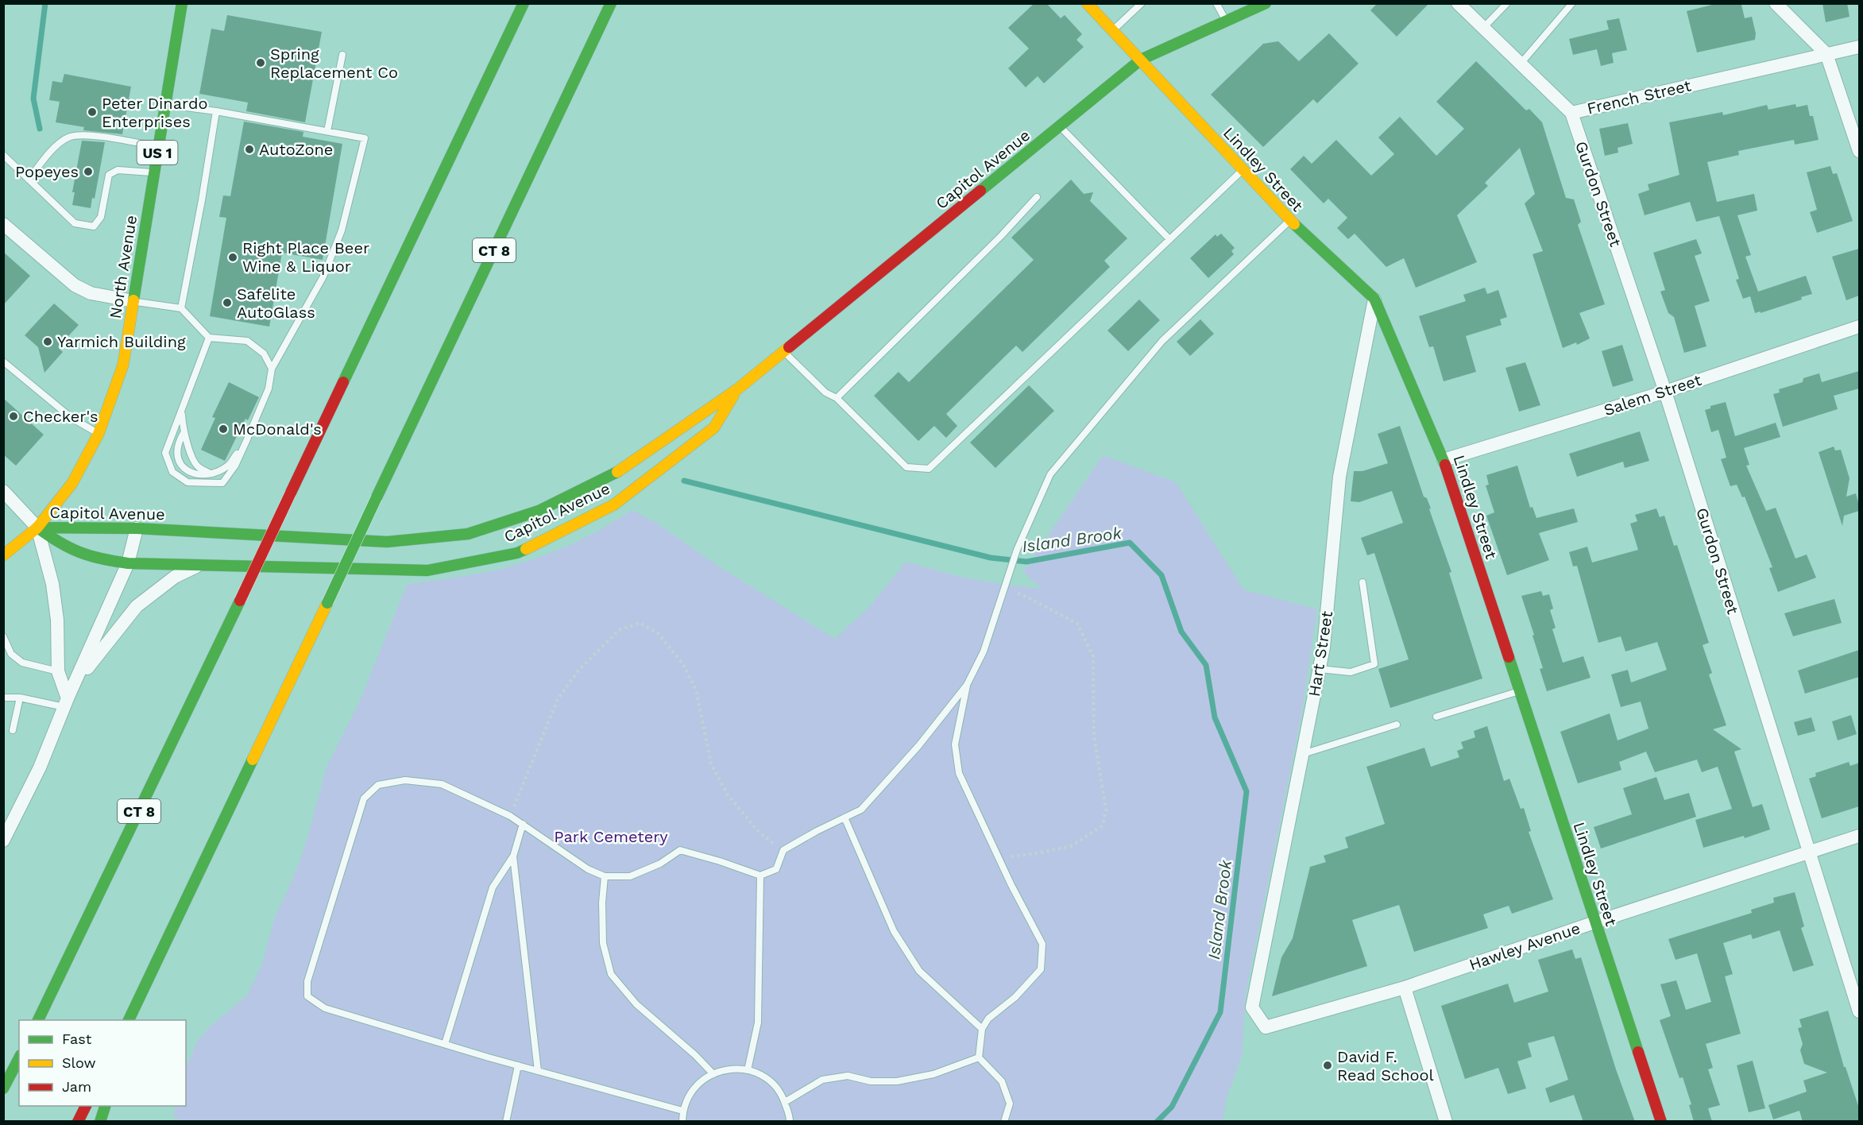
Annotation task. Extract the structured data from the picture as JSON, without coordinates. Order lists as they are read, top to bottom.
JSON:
{
  "streets": {
    "main road": [
      "US 1",
      "Capitol Avenue",
      "Lindley Street",
      "CT 8",
      "North Avenue"
    ],
    "street": [
      "French Street",
      "Gurdon Street",
      "Salem Street",
      "Hart Street",
      "Hawley Avenue"
    ]
  },
  "crossings": [
    ["French Street", "Gurdon Street"],
    ["Capitol Avenue", "Lindley Street"],
    ["Capitol Avenue", "North Avenue"],
    ["Lindley Street", "Salem Street"],
    ["Lindley Street", "Hart Street"],
    ["Lindley Street", "Hawley Avenue"],
    ["Gurdon Street", "Salem Street"],
    ["Gurdon Street", "Hawley Avenue"],
    ["Hart Street", "Hawley Avenue"]
  ],
  "water": ["Island Brook"],
  "parks": ["Park Cemetery"],
  "places": [
    "Spring Replacement Co",
    "Peter Dinardo Enterprises",
    "AutoZone",
    "Popeyes",
    "Right Place Beer Wine & Liquor",
    "Safelite AutoGlass",
    "Yarmich Building",
    "Checker's",
    "McDonald's",
    "David F. Read School"
  ],
  "legend": ["Fast", "Slow", "Jam"]
}
